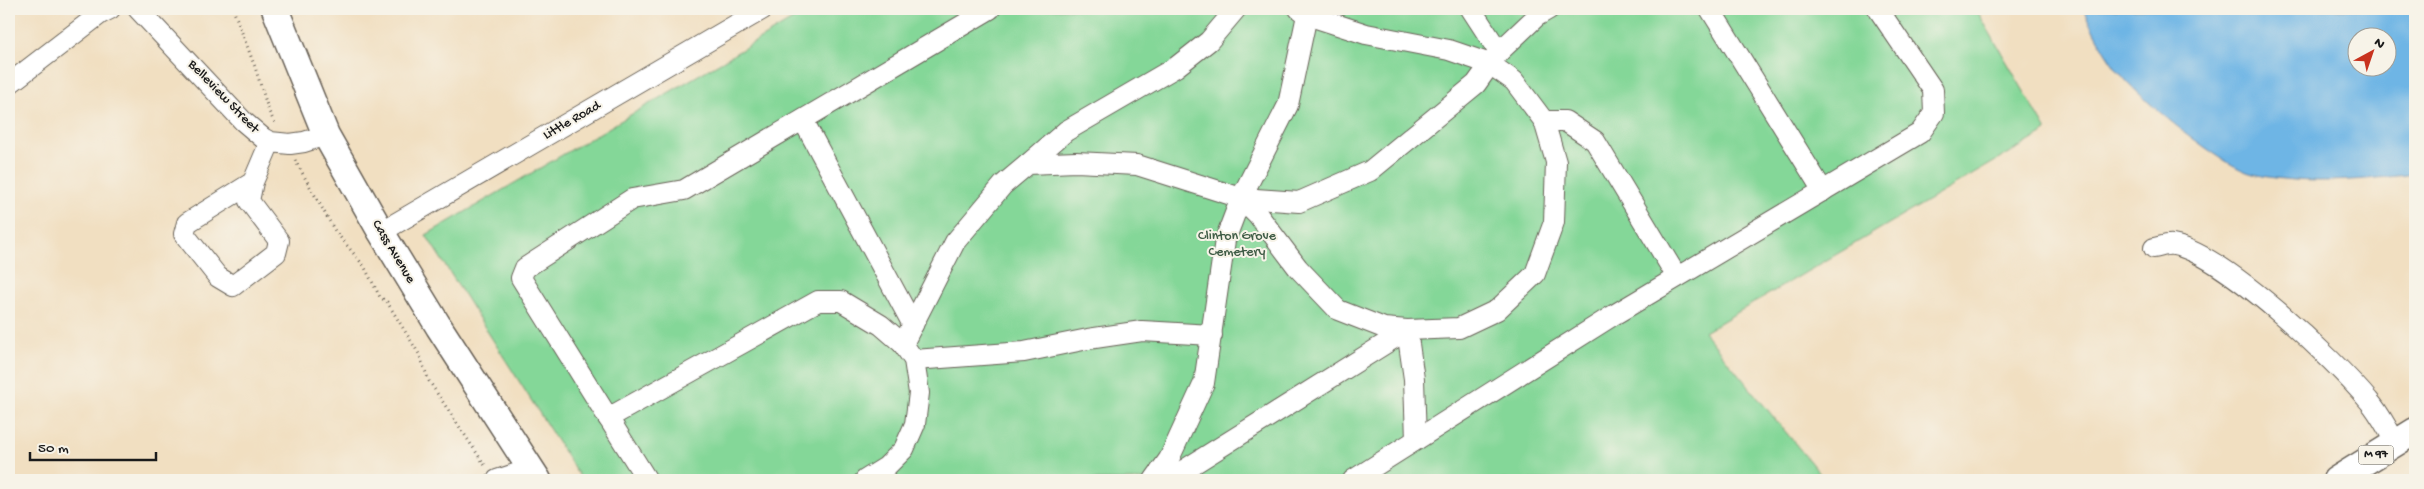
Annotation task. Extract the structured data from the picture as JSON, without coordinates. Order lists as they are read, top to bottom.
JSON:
{
  "streets": {
    "main road": ["Cass Avenue", "M 97"],
    "street": ["Belleview Street", "Little Road"]
  },
  "crossings": [
    ["Belleview Street", "Cass Avenue"],
    ["Little Road", "Cass Avenue"]
  ],
  "parks": ["Clinton Grove Cemetery"],
  "scale_bar": "50 m",
  "north": "top right"
}
